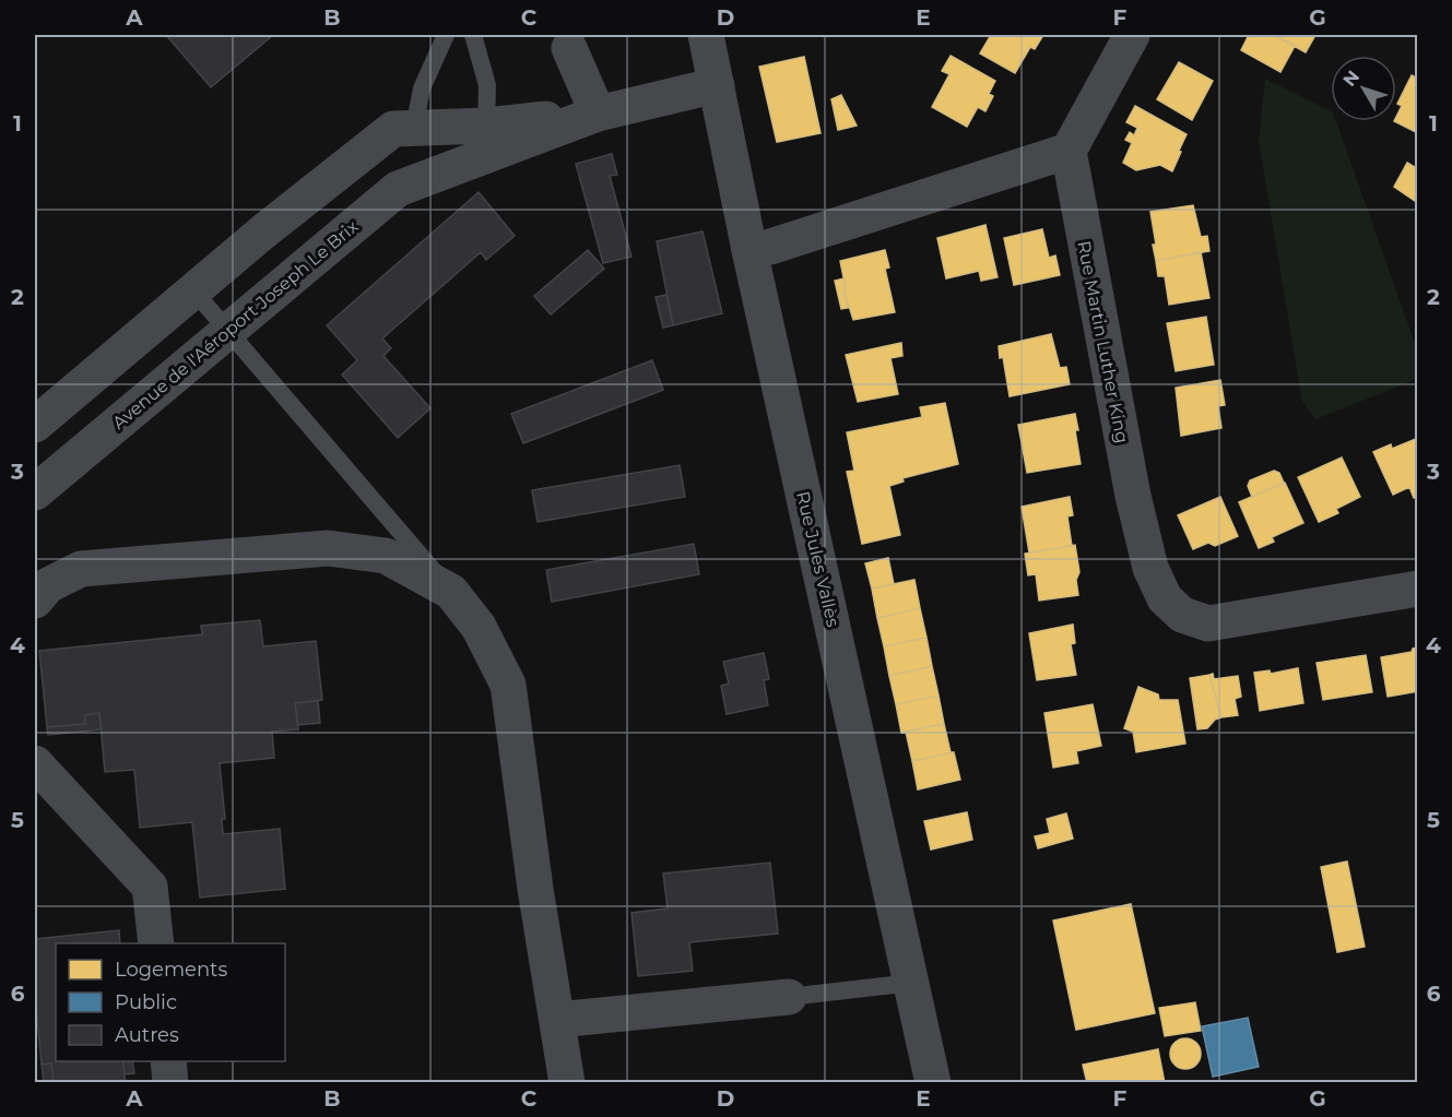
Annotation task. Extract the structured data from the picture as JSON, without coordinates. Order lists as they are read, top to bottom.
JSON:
{
  "streets": {
    "street": ["Avenue de l'Aéroport Joseph Le Brix", "Rue Martin Luther King", "Rue Jules Vallès"]
  },
  "crossings": [
    ["Avenue de l'Aéroport Joseph Le Brix", "Rue Jules Vallès"]
  ],
  "legend": ["Logements", "Public", "Autres"],
  "north": "top left",
  "grid": {
    "columns": [
      "A",
      "B",
      "C",
      "D",
      "E",
      "F",
      "G"
    ],
    "rows": [
      "1",
      "2",
      "3",
      "4",
      "5",
      "6"
    ]
  }
}
